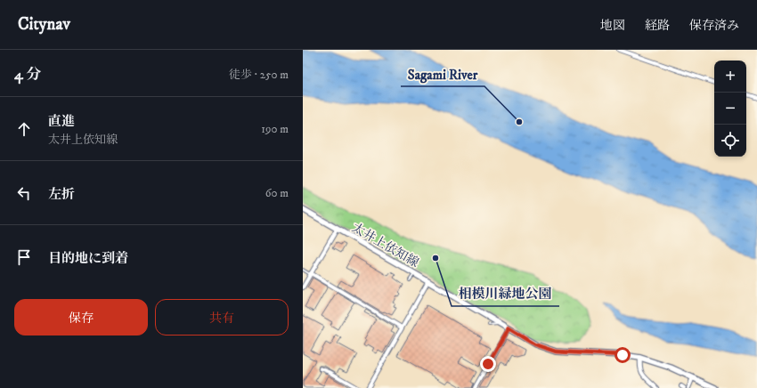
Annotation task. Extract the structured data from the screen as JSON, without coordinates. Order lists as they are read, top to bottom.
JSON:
{
  "streets": {
    "main road": ["太井上依知線"]
  },
  "places": ["Sagami River", "相模川緑地公園"],
  "page": {
    "header": "Citynav",
    "nav": ["地図", "経路", "保存済み"],
    "heading": ["4 分", "徒歩 · 250 m"],
    "map_buttons": ["+", "−"],
    "list": [
      ["直進", "太井上依知線", "190 m"],
      ["左折", "60 m"],
      "目的地に到着"
    ],
    "buttons": ["保存", "共有"]
  }
}
